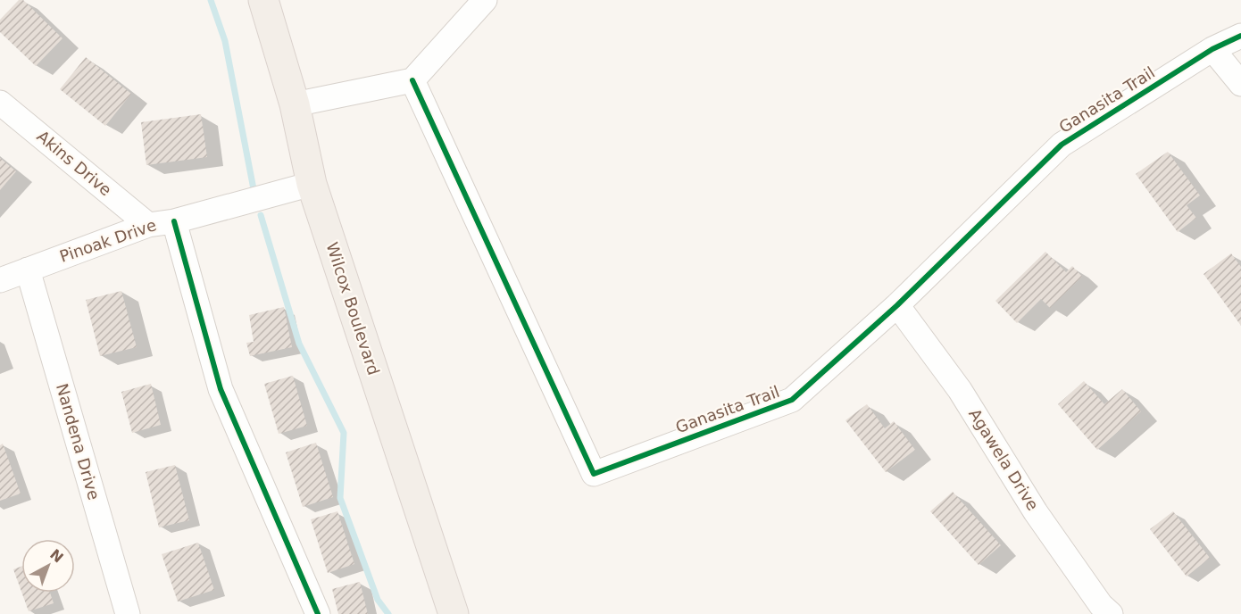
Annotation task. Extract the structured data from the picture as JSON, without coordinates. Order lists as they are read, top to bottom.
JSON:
{
  "streets": {
    "main road": ["Wilcox Boulevard"],
    "street": [
      "Ganasita Trail",
      "Akins Drive",
      "Pinoak Drive",
      "Nandena Drive",
      "Agawela Drive"
    ]
  },
  "crossings": [
    ["Ganasita Trail", "Agawela Drive"],
    ["Akins Drive", "Pinoak Drive"],
    ["Pinoak Drive", "Wilcox Boulevard"],
    ["Pinoak Drive", "Nandena Drive"]
  ],
  "north": "top right"
}
